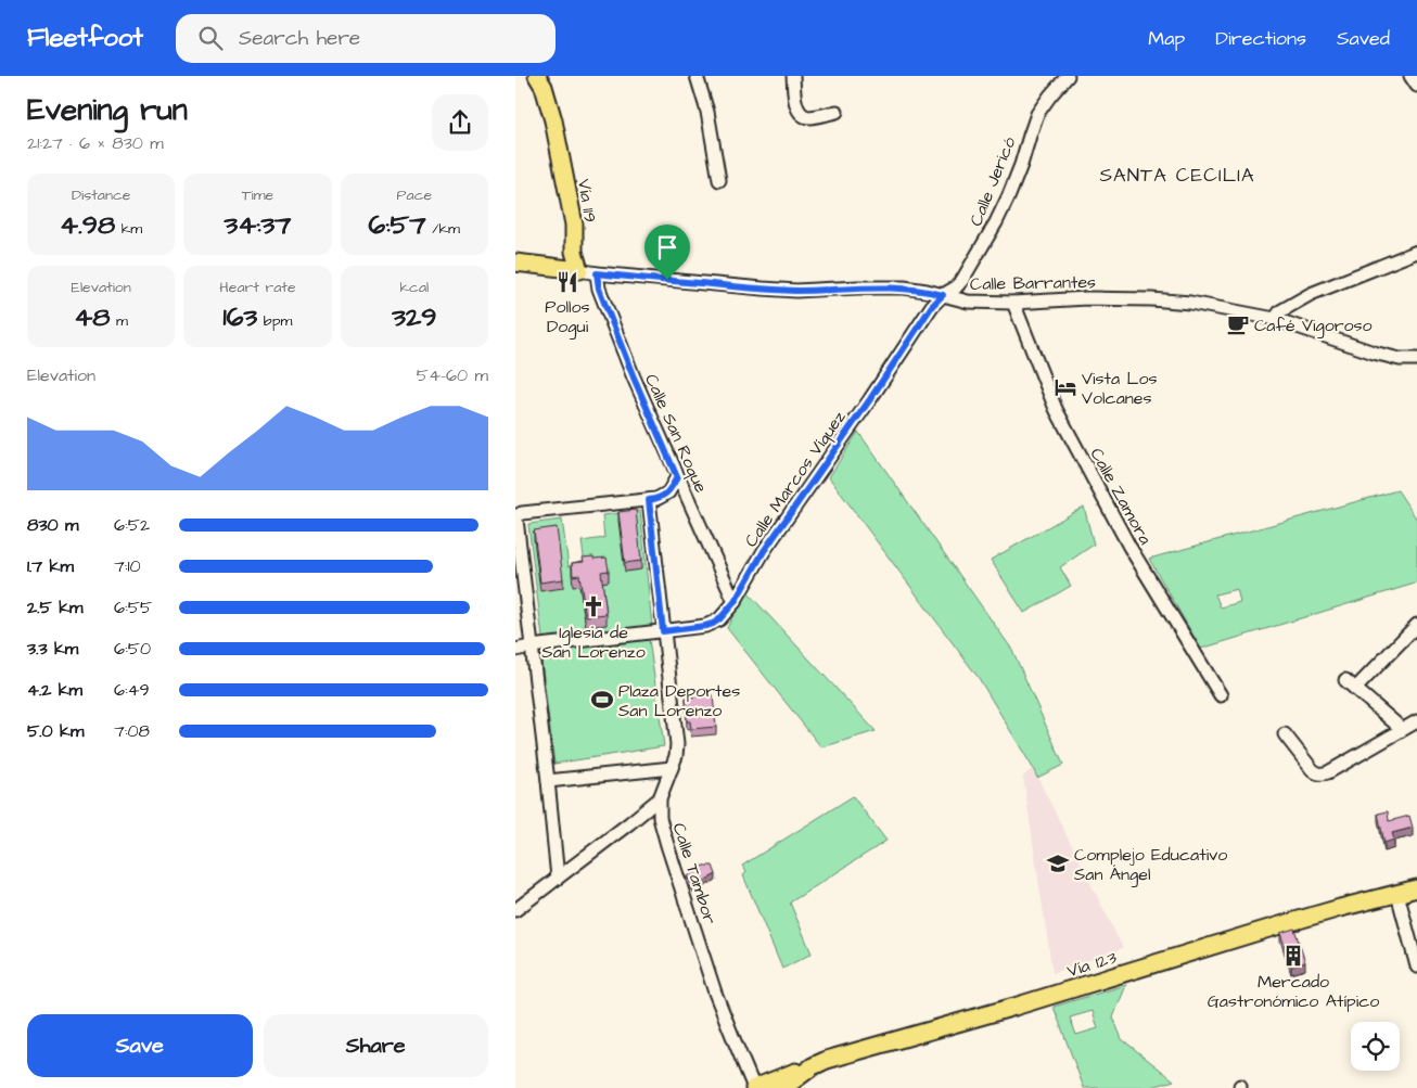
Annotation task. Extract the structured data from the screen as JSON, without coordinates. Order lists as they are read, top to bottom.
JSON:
{
  "streets": {
    "main road": ["Vía 119", "Vía 123"],
    "street": [
      "Calle Jericó",
      "Calle Barrantes",
      "Calle San Roque",
      "Calle Marcos Víquez",
      "Calle Zamora",
      "Calle Tambor"
    ]
  },
  "crossings": [
    ["Calle Jericó", "Calle Barrantes"],
    ["Calle Jericó", "Calle Marcos Víquez"],
    ["Vía 119", "Calle Barrantes"],
    ["Calle Barrantes", "Calle San Roque"],
    ["Calle Barrantes", "Calle Marcos Víquez"],
    ["Calle Barrantes", "Calle Zamora"],
    ["Calle San Roque", "Calle Marcos Víquez"],
    ["Calle Marcos Víquez", "Calle Tambor"]
  ],
  "districts": ["SANTA CECILIA"],
  "places": {
    "restaurant": ["Pollos Dogui"],
    "cafe": ["Café Vigoroso"],
    "hotel": ["Vista Los Volcanes"],
    "church": ["Iglesia de San Lorenzo"],
    "sports": ["Plaza Deportes San Lorenzo"],
    "school or university": ["Complejo Educativo San Ángel"],
    "building": ["Mercado Gastronómico Atípico"]
  },
  "page": {
    "header": "Fleetfoot",
    "search": "Search here",
    "nav": ["Map", "Directions", "Saved"],
    "heading": ["Evening run", "21:27 · 6 × 830 m"],
    "stats": [
      ["Distance", "4.98 km"],
      ["Time", "34:37"],
      ["Pace", "6:57 /km"],
      ["Elevation", "48 m"],
      ["Heart rate", "163 bpm"],
      ["kcal", "329"]
    ],
    "chart": ["Elevation", "54–60 m"],
    "list": [
      {
        "name": "830 m",
        "note": "6:52"
      },
      {
        "name": "1.7 km",
        "note": "7:10"
      },
      {
        "name": "2.5 km",
        "note": "6:55"
      },
      {
        "name": "3.3 km",
        "note": "6:50"
      },
      {
        "name": "4.2 km",
        "note": "6:49"
      },
      {
        "name": "5.0 km",
        "note": "7:08"
      }
    ],
    "buttons": ["Save", "Share"]
  }
}
